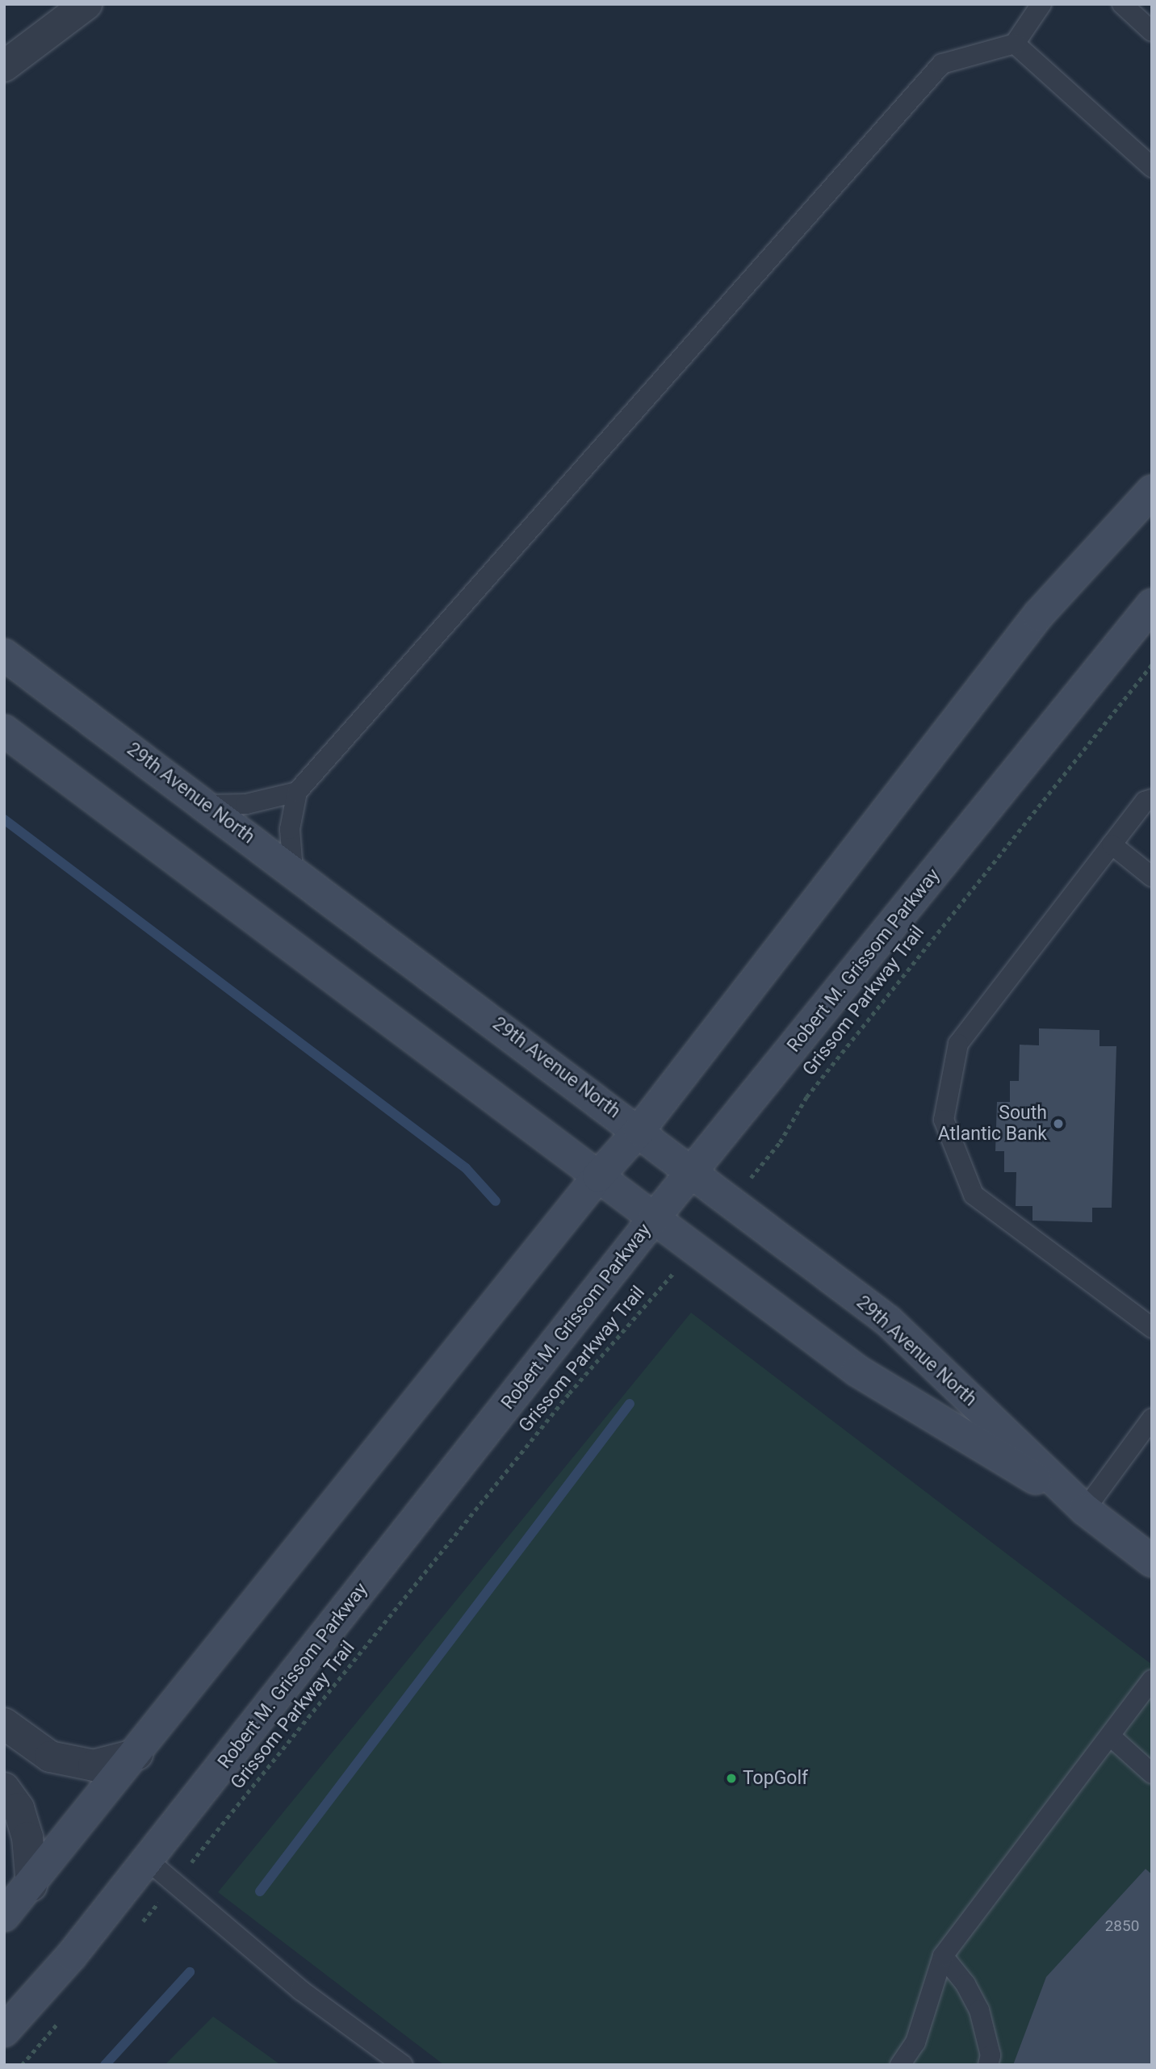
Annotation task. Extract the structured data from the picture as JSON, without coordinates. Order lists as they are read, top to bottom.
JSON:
{
  "streets": {
    "main road": ["29th Avenue North", "Robert M. Grissom Parkway"],
    "path": ["Grissom Parkway Trail"]
  },
  "crossings": [
    ["29th Avenue North", "Robert M. Grissom Parkway"],
    ["29th Avenue North", "Grissom Parkway Trail"]
  ],
  "places": ["South Atlantic Bank", "TopGolf"],
  "house_numbers": ["2850"]
}
